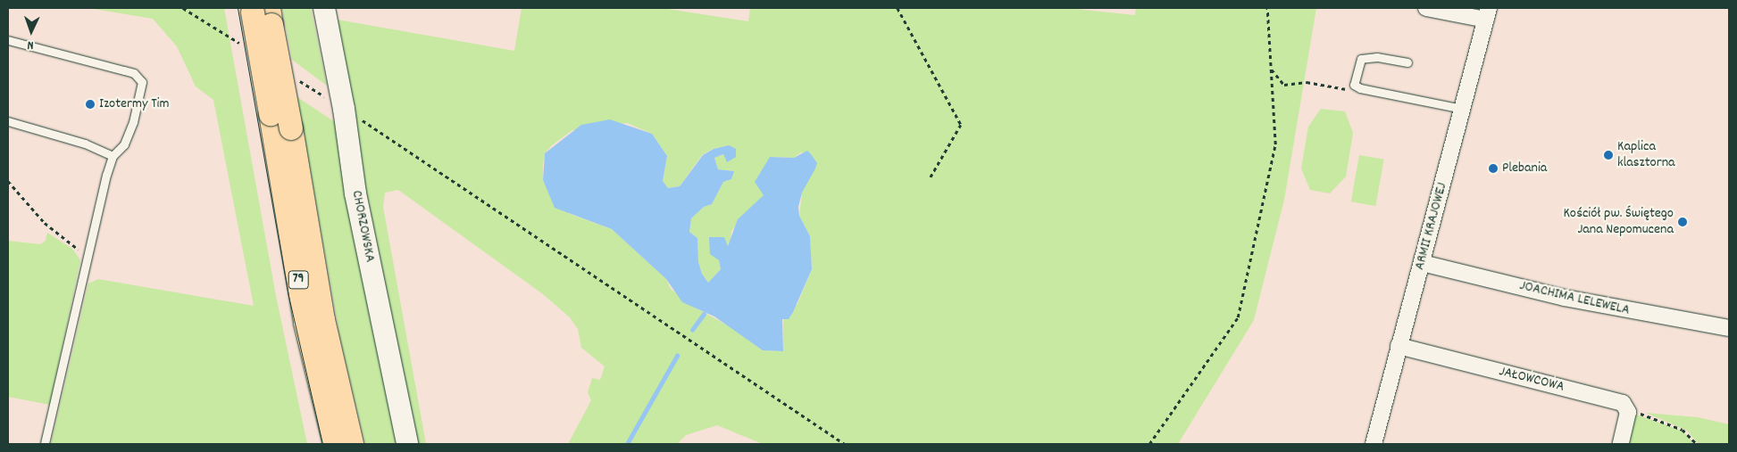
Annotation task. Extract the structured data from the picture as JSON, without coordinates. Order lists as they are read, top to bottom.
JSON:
{
  "streets": {
    "main road": ["79"],
    "street": [
      "CHORZOWSKA",
      "ARMII KRAJOWEJ",
      "JOACHIMA LELEWELA",
      "JAŁOWCOWA"
    ]
  },
  "crossings": [
    ["ARMII KRAJOWEJ", "JOACHIMA LELEWELA"],
    ["ARMII KRAJOWEJ", "JAŁOWCOWA"]
  ],
  "places": [
    "Izotermy Tim",
    "Kaplica klasztorna",
    "Plebania",
    "Kościół pw. Świętego Jana Nepomucena"
  ],
  "north": "bottom"
}
